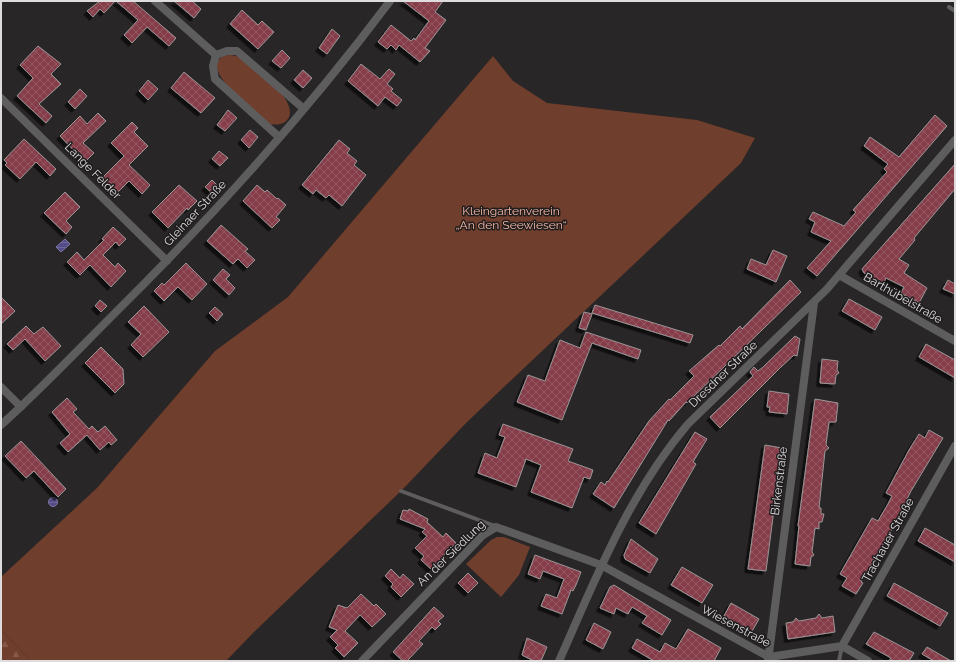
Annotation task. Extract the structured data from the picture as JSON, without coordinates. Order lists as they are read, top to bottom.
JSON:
{
  "streets": {
    "street": [
      "Lange Felder",
      "Gleinaer Straße",
      "Barthübelstraße",
      "Dresdner Straße",
      "Birkenstraße",
      "Trachauer Straße",
      "An der Siedlung",
      "Wiesenstraße"
    ]
  },
  "crossings": [
    ["Lange Felder", "Gleinaer Straße"],
    ["Barthübelstraße", "Dresdner Straße"],
    ["Dresdner Straße", "Birkenstraße"],
    ["Dresdner Straße", "An der Siedlung"],
    ["Dresdner Straße", "Wiesenstraße"],
    ["Birkenstraße", "Wiesenstraße"],
    ["Trachauer Straße", "Wiesenstraße"],
    ["An der Siedlung", "Wiesenstraße"]
  ],
  "parks": ["Kleingartenverein „An den Seewiesen“"]
}
